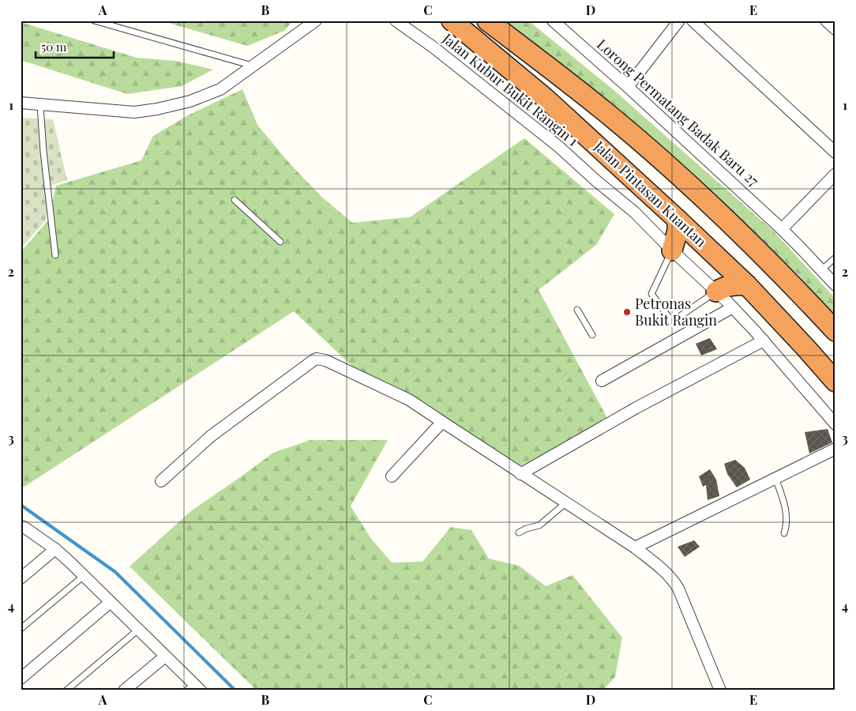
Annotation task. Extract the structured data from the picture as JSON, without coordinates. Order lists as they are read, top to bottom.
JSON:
{
  "streets": {
    "highway": ["Jalan Pintasan Kuantan"],
    "street": ["Jalan Kubur Bukit Rangin 1", "Lorong Permatang Badak Baru 27"]
  },
  "places": ["Petronas Bukit Rangin"],
  "scale_bar": "50 m",
  "grid": {
    "columns": [
      "A",
      "B",
      "C",
      "D",
      "E"
    ],
    "rows": [
      "1",
      "2",
      "3",
      "4"
    ]
  }
}
